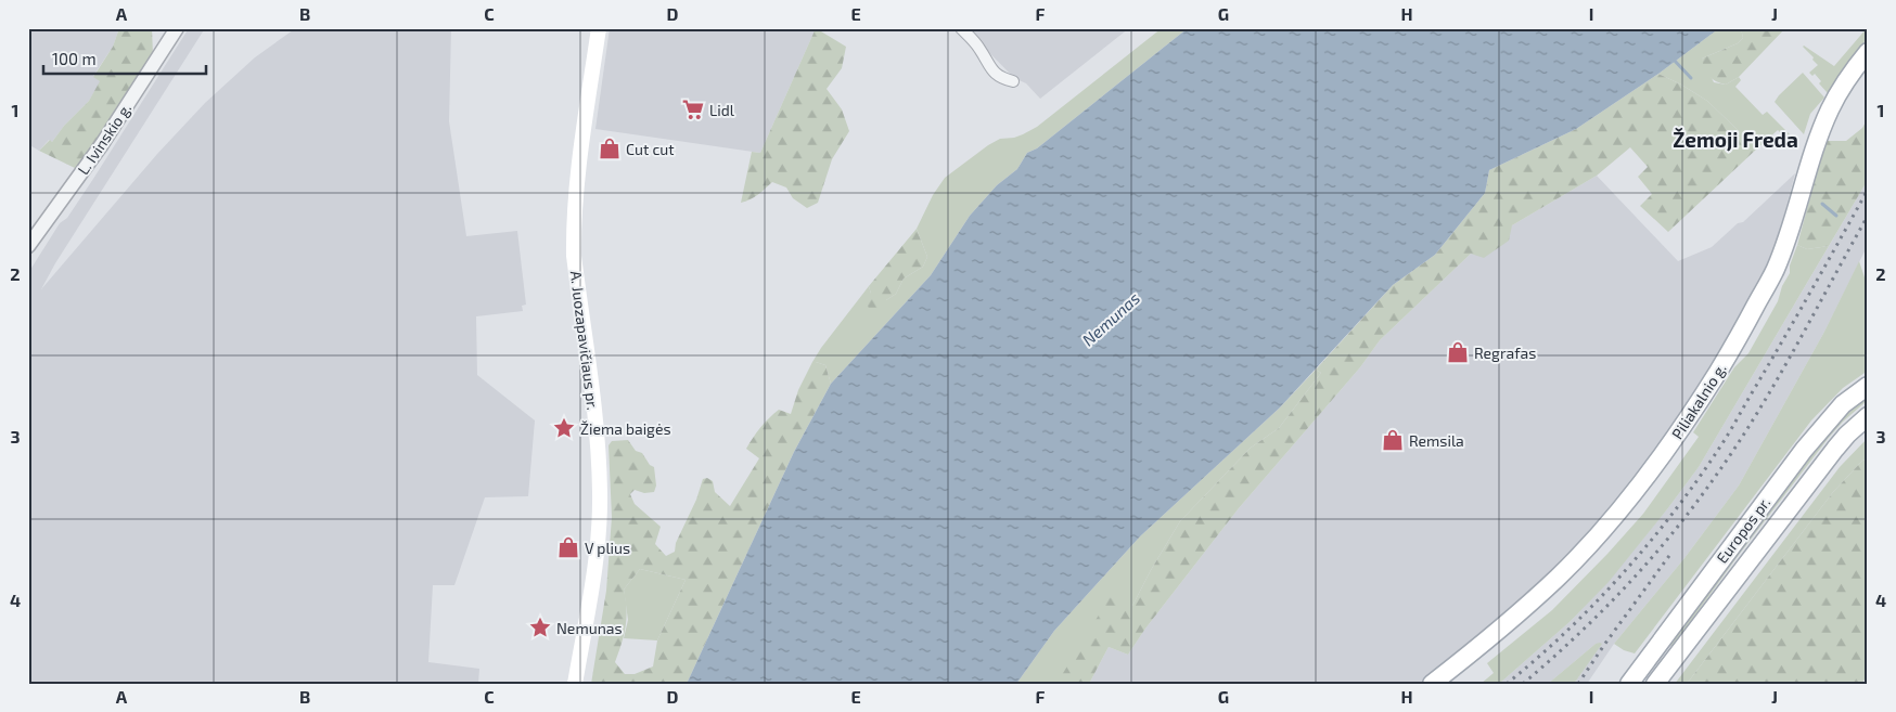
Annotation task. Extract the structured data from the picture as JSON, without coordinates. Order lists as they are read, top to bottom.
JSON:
{
  "streets": {
    "main road": ["A. Juozapavičiaus pr.", "Piliakalnio g.", "Europos pr."],
    "street": ["L. Ivinskio g."]
  },
  "districts": ["Žemoji Freda"],
  "water": ["Nemunas"],
  "places": {
    "supermarket": ["Lidl"],
    "shop": [
      "Cut cut",
      "Regrafas",
      "Remsila",
      "V plius"
    ],
    "place": ["Žiema baigės", "Nemunas"]
  },
  "scale_bar": "100 m",
  "grid": {
    "columns": [
      "A",
      "B",
      "C",
      "D",
      "E",
      "F",
      "G",
      "H",
      "I",
      "J"
    ],
    "rows": [
      "1",
      "2",
      "3",
      "4"
    ]
  }
}
